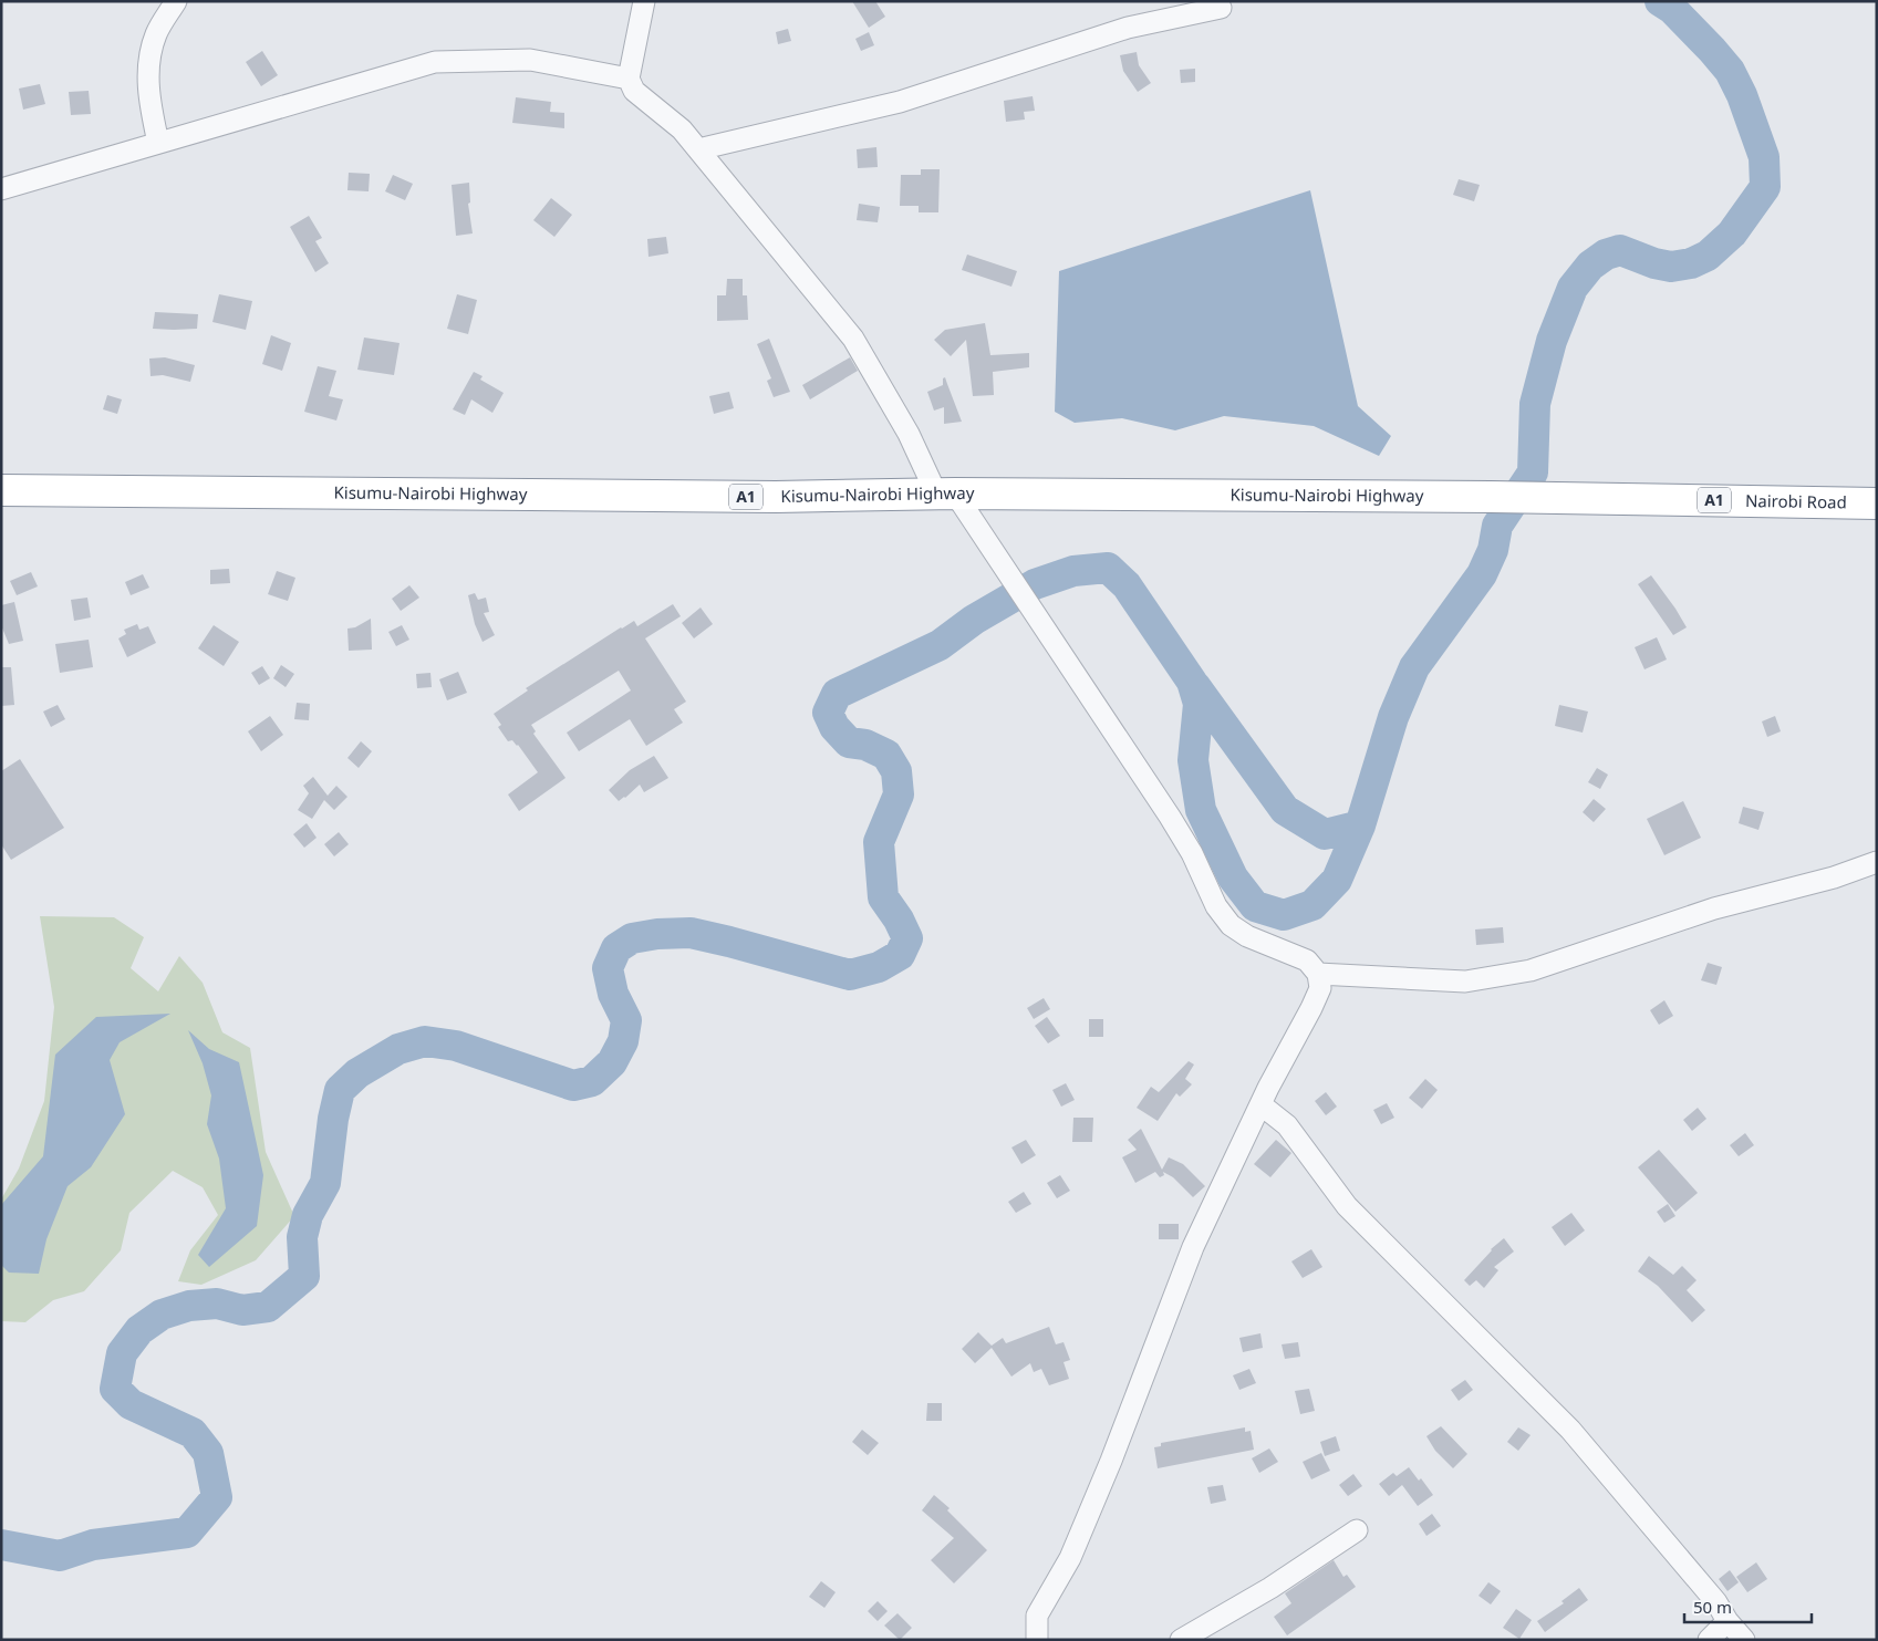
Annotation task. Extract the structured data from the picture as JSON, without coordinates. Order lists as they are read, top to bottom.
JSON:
{
  "streets": {
    "highway": ["Kisumu-Nairobi Highway", "A1", "Nairobi Road"]
  },
  "crossings": [
    ["Kisumu-Nairobi Highway", "Nairobi Road"]
  ],
  "scale_bar": "50 m"
}
